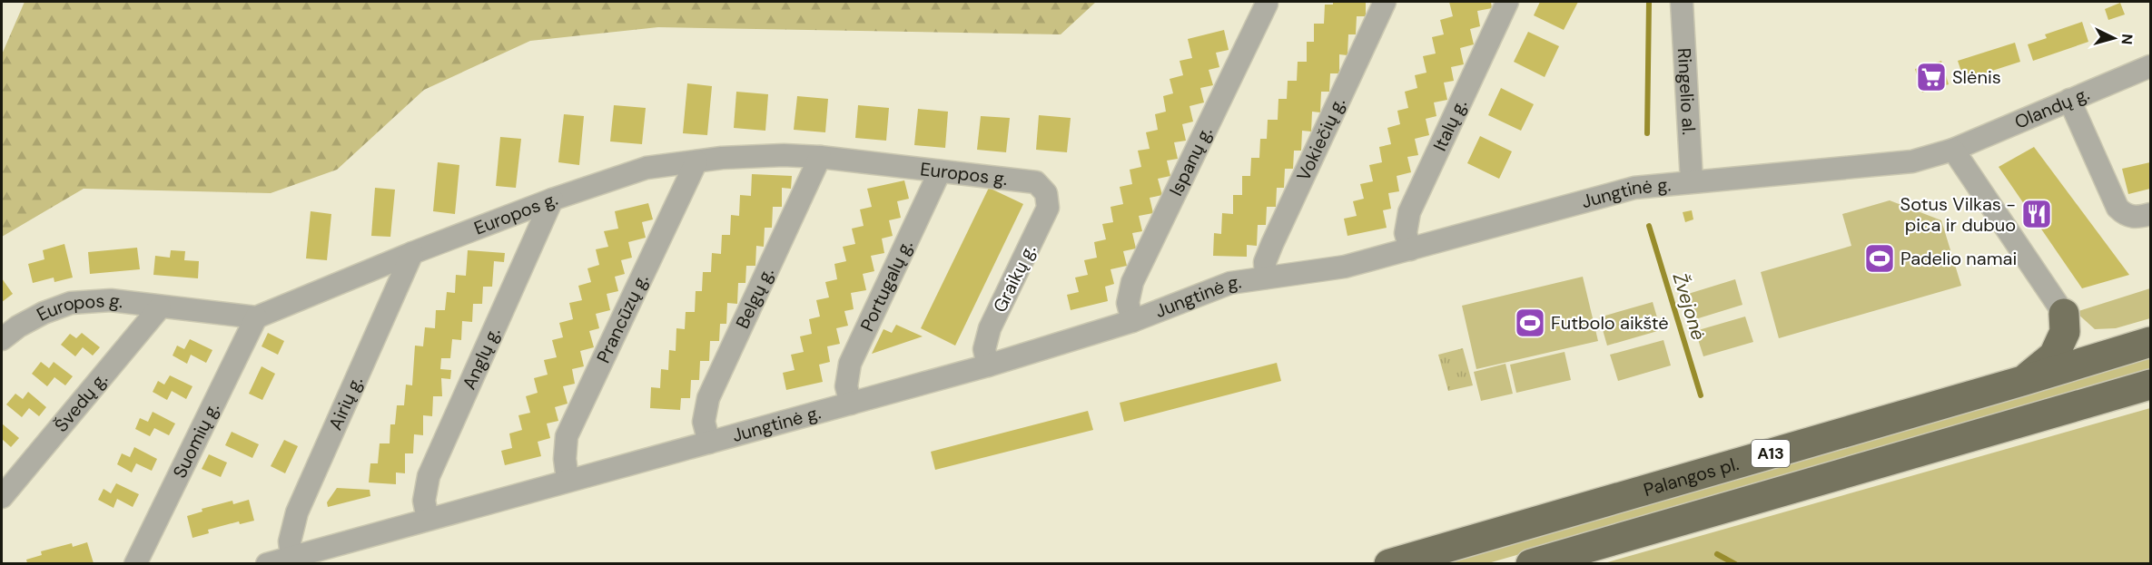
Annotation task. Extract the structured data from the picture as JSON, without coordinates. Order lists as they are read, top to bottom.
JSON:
{
  "streets": {
    "highway": ["A13", "Palangos pl."],
    "street": [
      "Ringelio al.",
      "Olandų g.",
      "Italų g.",
      "Vokiečių g.",
      "Ispanų g.",
      "Europos g.",
      "Jungtinė g.",
      "Graikų g.",
      "Portugalų g.",
      "Belgų g.",
      "Prancūzų g.",
      "Anglų g.",
      "Švedų g.",
      "Airių g.",
      "Suomių g."
    ]
  },
  "crossings": [
    ["Ringelio al.", "Jungtinė g."],
    ["Olandų g.", "Jungtinė g."],
    ["Italų g.", "Jungtinė g."],
    ["Vokiečių g.", "Jungtinė g."],
    ["Ispanų g.", "Jungtinė g."],
    ["Europos g.", "Graikų g."],
    ["Europos g.", "Portugalų g."],
    ["Europos g.", "Belgų g."],
    ["Europos g.", "Prancūzų g."],
    ["Europos g.", "Anglų g."],
    ["Europos g.", "Švedų g."],
    ["Europos g.", "Airių g."],
    ["Europos g.", "Suomių g."],
    ["Jungtinė g.", "Graikų g."],
    ["Jungtinė g.", "Portugalų g."],
    ["Jungtinė g.", "Belgų g."],
    ["Jungtinė g.", "Prancūzų g."],
    ["Jungtinė g.", "Anglų g."],
    ["Jungtinė g.", "Airių g."]
  ],
  "water": ["Žvejonė"],
  "places": {
    "supermarket": ["Slėnis"],
    "restaurant": ["Sotus Vilkas - pica ir dubuo"],
    "sports": ["Padelio namai", "Futbolo aikštė"]
  },
  "north": "right"
}
